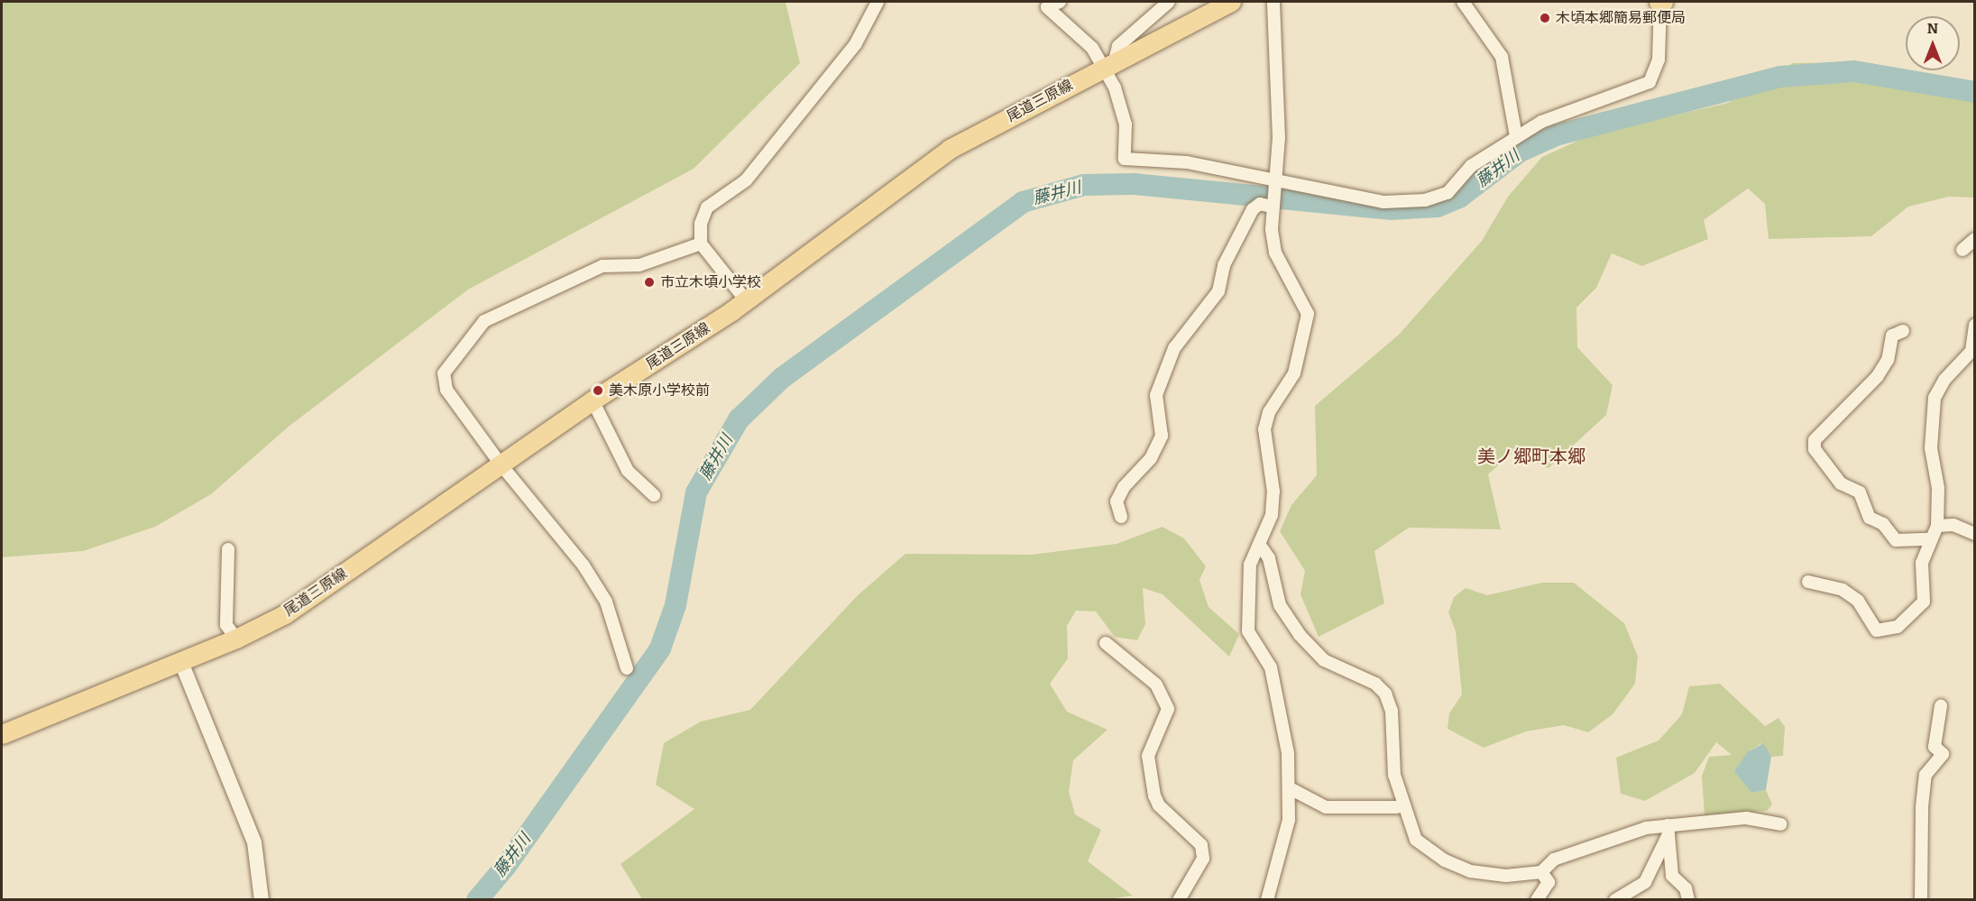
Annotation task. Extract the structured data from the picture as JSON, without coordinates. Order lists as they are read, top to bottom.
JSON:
{
  "streets": {
    "main road": ["尾道三原線"]
  },
  "districts": ["美ノ郷町本郷"],
  "water": ["藤井川"],
  "places": ["木頃本郷簡易郵便局", "市立木頃小学校", "美木原小学校前"],
  "north": "top"
}
